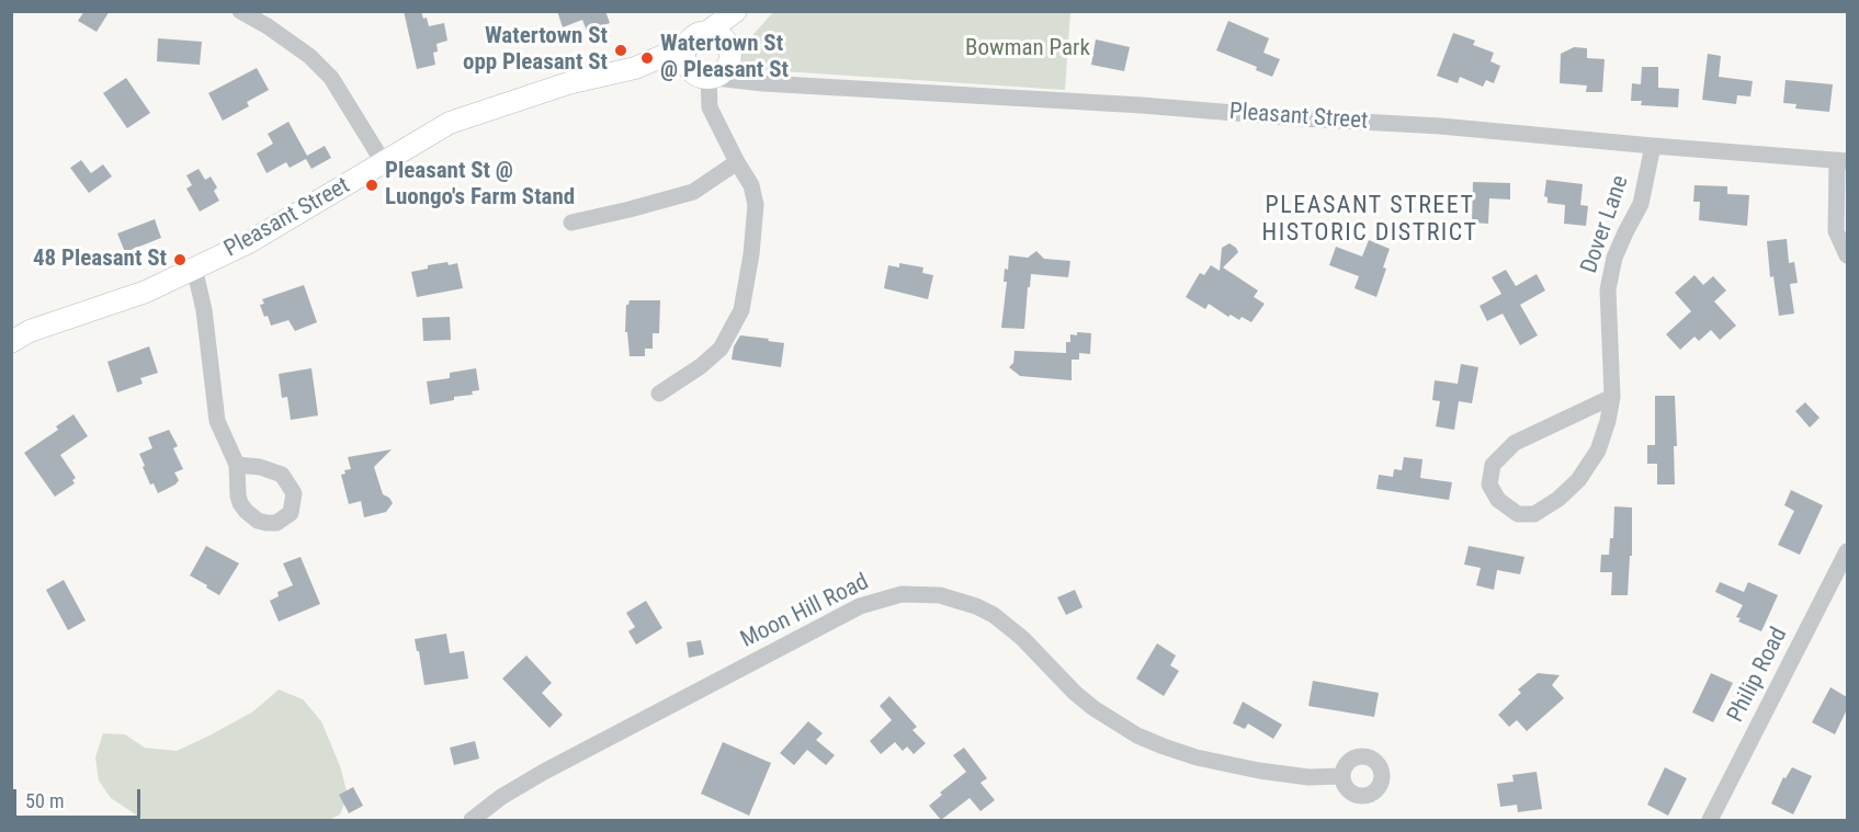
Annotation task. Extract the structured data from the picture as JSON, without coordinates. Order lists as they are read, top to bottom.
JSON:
{
  "streets": {
    "main road": ["Pleasant Street"],
    "street": ["Dover Lane", "Moon Hill Road", "Philip Road"]
  },
  "crossings": [
    ["Pleasant Street", "Dover Lane"]
  ],
  "districts": ["PLEASANT STREET HISTORIC DISTRICT"],
  "parks": ["Bowman Park"],
  "places": [
    "Watertown St opp Pleasant St",
    "Watertown St @ Pleasant St",
    "Pleasant St @ Luongo's Farm Stand",
    "48 Pleasant St"
  ],
  "scale_bar": "50 m"
}
